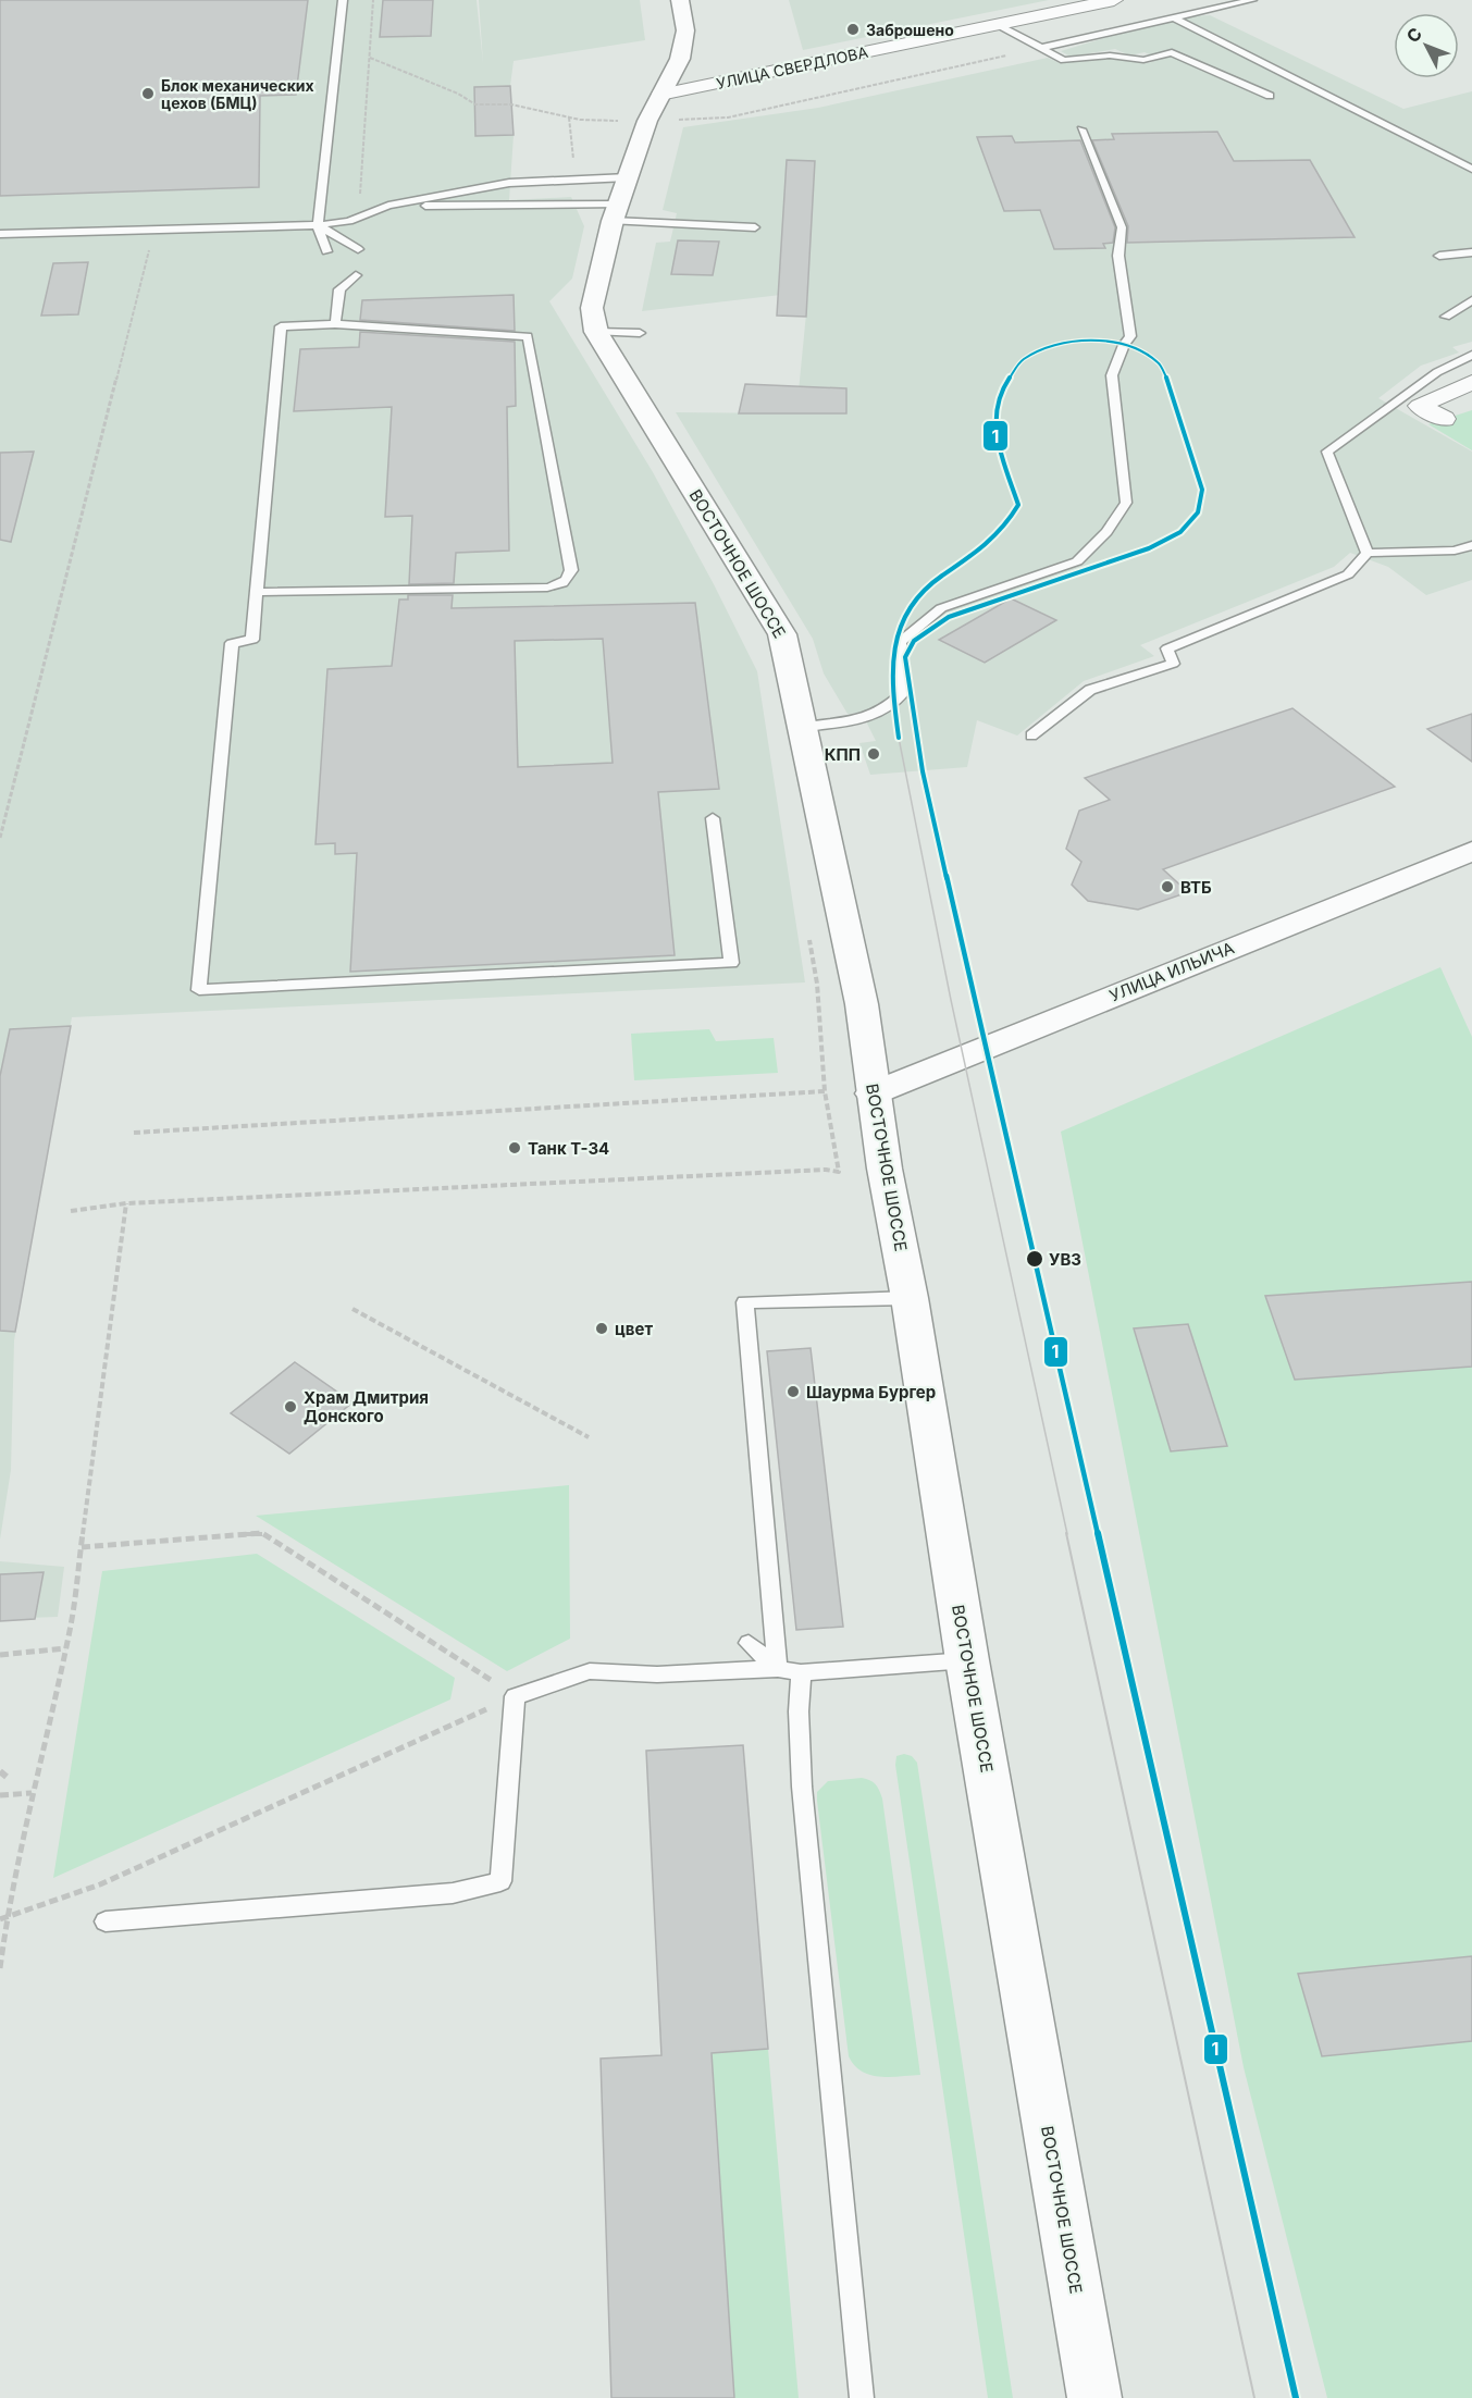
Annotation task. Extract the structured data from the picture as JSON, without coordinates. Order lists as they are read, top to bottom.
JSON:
{
  "streets": {
    "main road": ["ВОСТОЧНОЕ ШОССЕ", "УЛИЦА ИЛЬИЧА"],
    "street": ["УЛИЦА СВЕРДЛОВА"]
  },
  "crossings": [
    ["УЛИЦА СВЕРДЛОВА", "ВОСТОЧНОЕ ШОССЕ"],
    ["ВОСТОЧНОЕ ШОССЕ", "УЛИЦА ИЛЬИЧА"]
  ],
  "places": [
    "Заброшено",
    "Блок механических цехов (БМЦ)",
    "КПП",
    "ВТБ",
    "Танк Т-34",
    "УВЗ",
    "цвет",
    "Шаурма Бургер",
    "Храм Дмитрия Донского"
  ],
  "lines": ["transit line 1"],
  "north": "top left"
}
